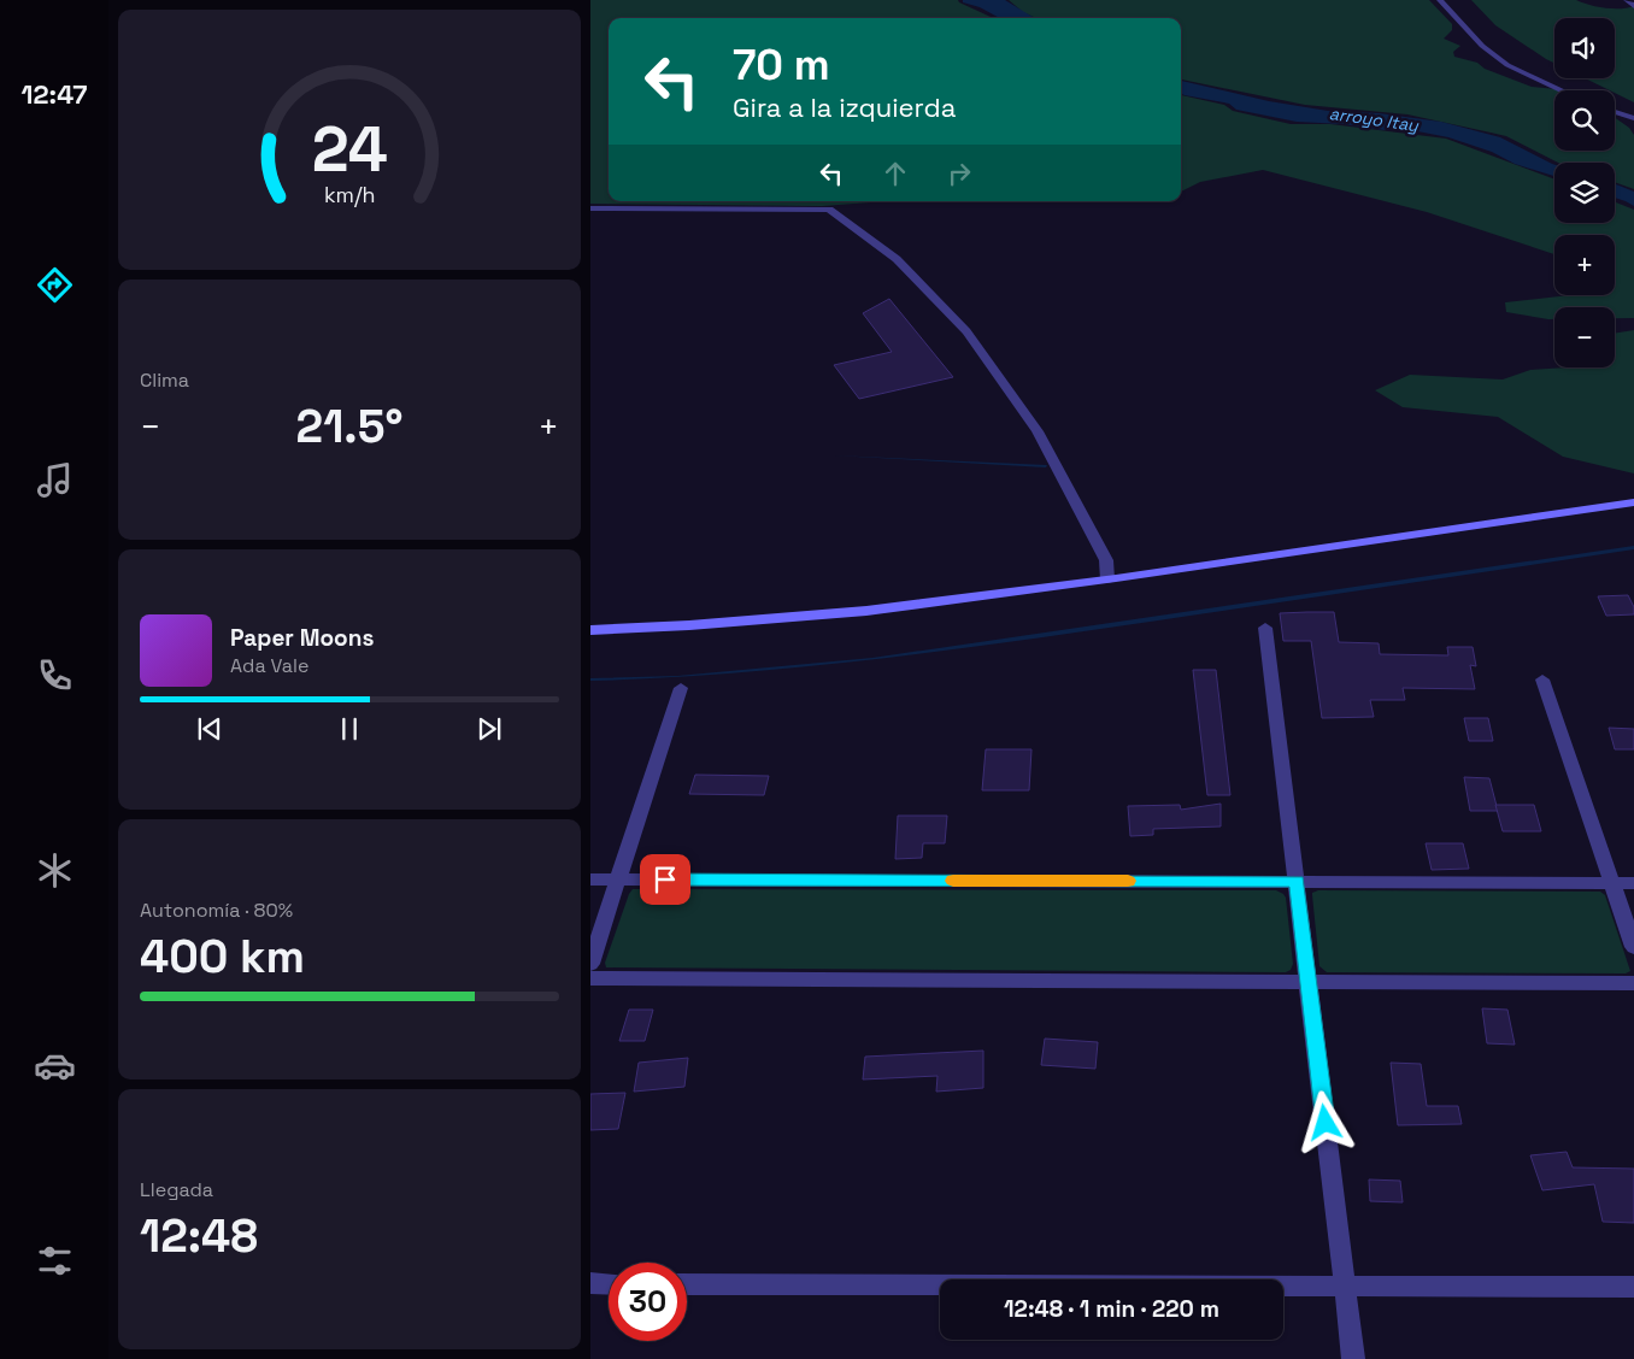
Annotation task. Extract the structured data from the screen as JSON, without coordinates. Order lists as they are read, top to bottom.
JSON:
{
  "water": ["arroyo Itay"],
  "page": {
    "tabs": "12:47",
    "map_buttons": ["+", "−"],
    "turn": ["70 m", "Gira a la izquierda"],
    "tile": [
      "Clima",
      ["Autonomía · 80%", "400 km"],
      ["Llegada", "12:48"]
    ],
    "heat": ["−", "21.5°", "+"],
    "song": ["Paper Moons", "Ada Vale"],
    "limit": "30",
    "trip": "12:48 · 1 min · 220 m",
    "gauge": ["24", "km/h"]
  }
}
